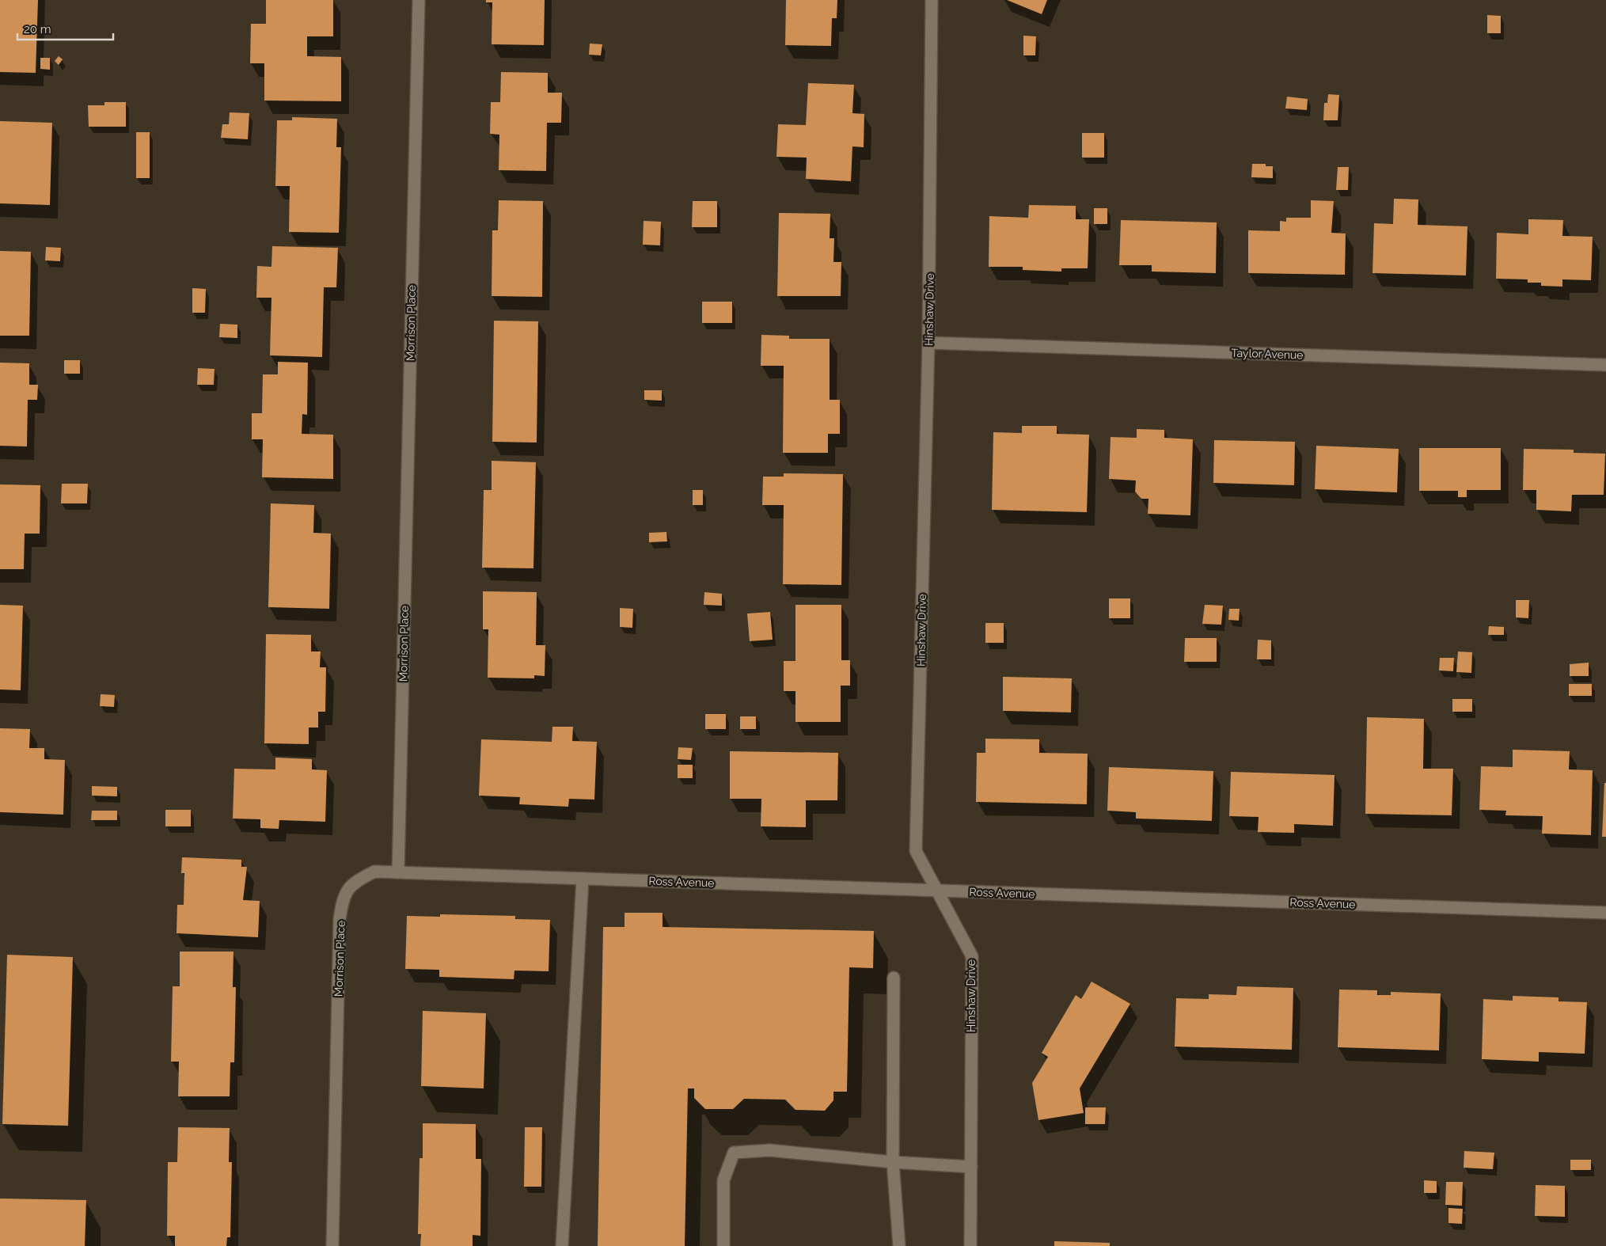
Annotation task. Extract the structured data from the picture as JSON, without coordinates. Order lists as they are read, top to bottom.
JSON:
{
  "streets": {
    "street": [
      "Hinshaw Drive",
      "Morrison Place",
      "Taylor Avenue",
      "Ross Avenue"
    ]
  },
  "crossings": [
    ["Hinshaw Drive", "Taylor Avenue"],
    ["Hinshaw Drive", "Ross Avenue"],
    ["Morrison Place", "Ross Avenue"]
  ],
  "scale_bar": "20 m"
}
